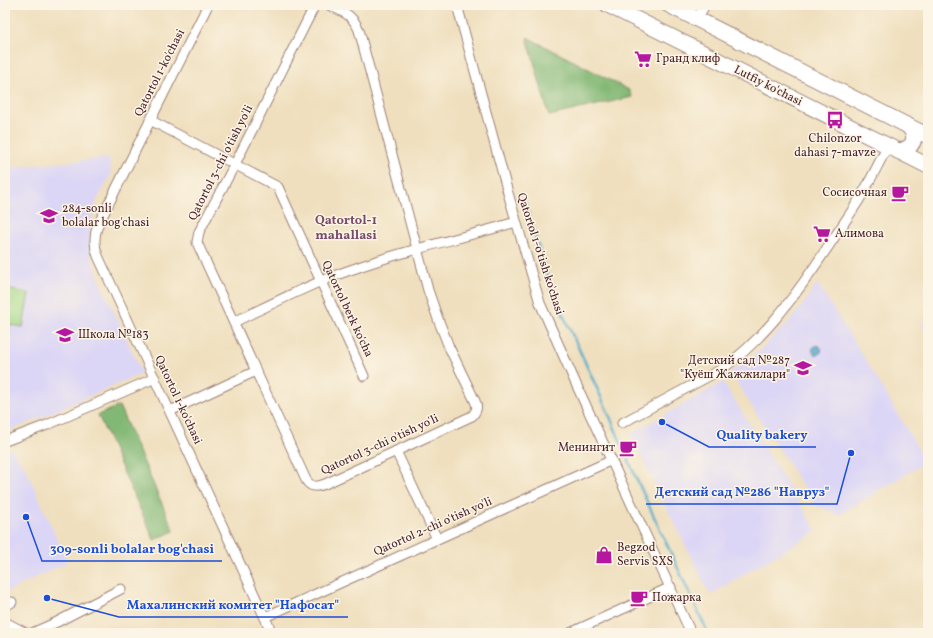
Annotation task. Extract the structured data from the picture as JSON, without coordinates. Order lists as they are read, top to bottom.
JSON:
{
  "streets": {
    "main road": ["Lutfiy ko'chasi"],
    "street": [
      "Qatortol 1-ko'chasi",
      "Qatortol 3-chi o'tish yo'li",
      "Qatortol 1-o'tish ko'chasi",
      "Qatortol berk ko'cha",
      "Qatortol 2-chi o'tish yo'li"
    ]
  },
  "crossings": [
    ["Qatortol 1-ko'chasi", "Qatortol berk ko'cha"],
    ["Qatortol 1-ko'chasi", "Qatortol 2-chi o'tish yo'li"],
    ["Qatortol 3-chi o'tish yo'li", "Qatortol berk ko'cha"],
    ["Qatortol 1-o'tish ko'chasi", "Qatortol 2-chi o'tish yo'li"]
  ],
  "districts": ["Qatortol-1 mahallasi"],
  "places": {
    "supermarket": ["Гранд клиф", "Алимова"],
    "bus stop": ["Chilonzor dahasi 7-mavze"],
    "cafe": ["Сосисочная", "Менингит", "Пожарка"],
    "school or university": ["284-sonli bolalar bog'chasi", "Школа №183", "Детский сад №287 \"Куёш Жажжилари\""],
    "other": [
      "Quality bakery",
      "Детский сад №286 \"Навруз\"",
      "309-sonli bolalar bog'chasi",
      "Махалинский комитет \"Нафосат\""
    ],
    "shop": ["Begzod Servis SXS"]
  }
}
